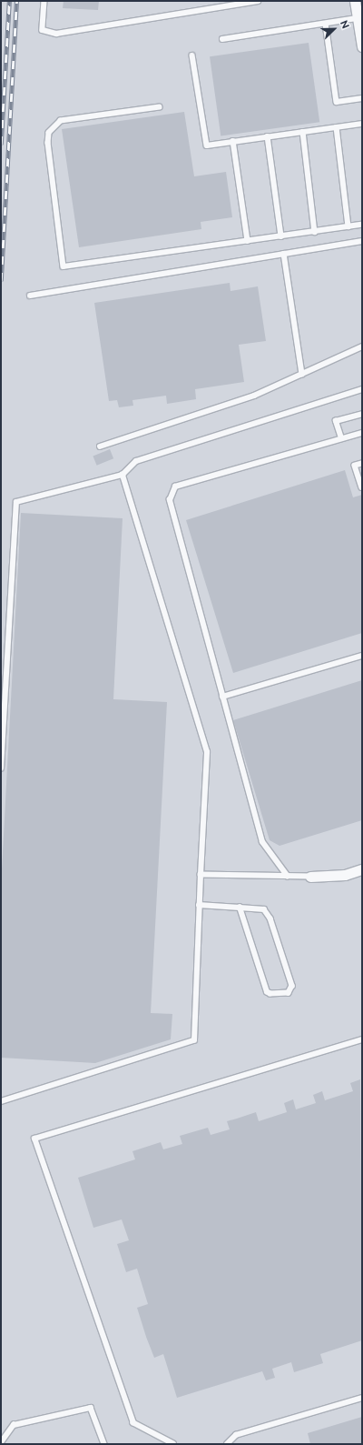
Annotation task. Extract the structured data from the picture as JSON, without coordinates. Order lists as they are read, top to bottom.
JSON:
{
  "north": "top right"
}
